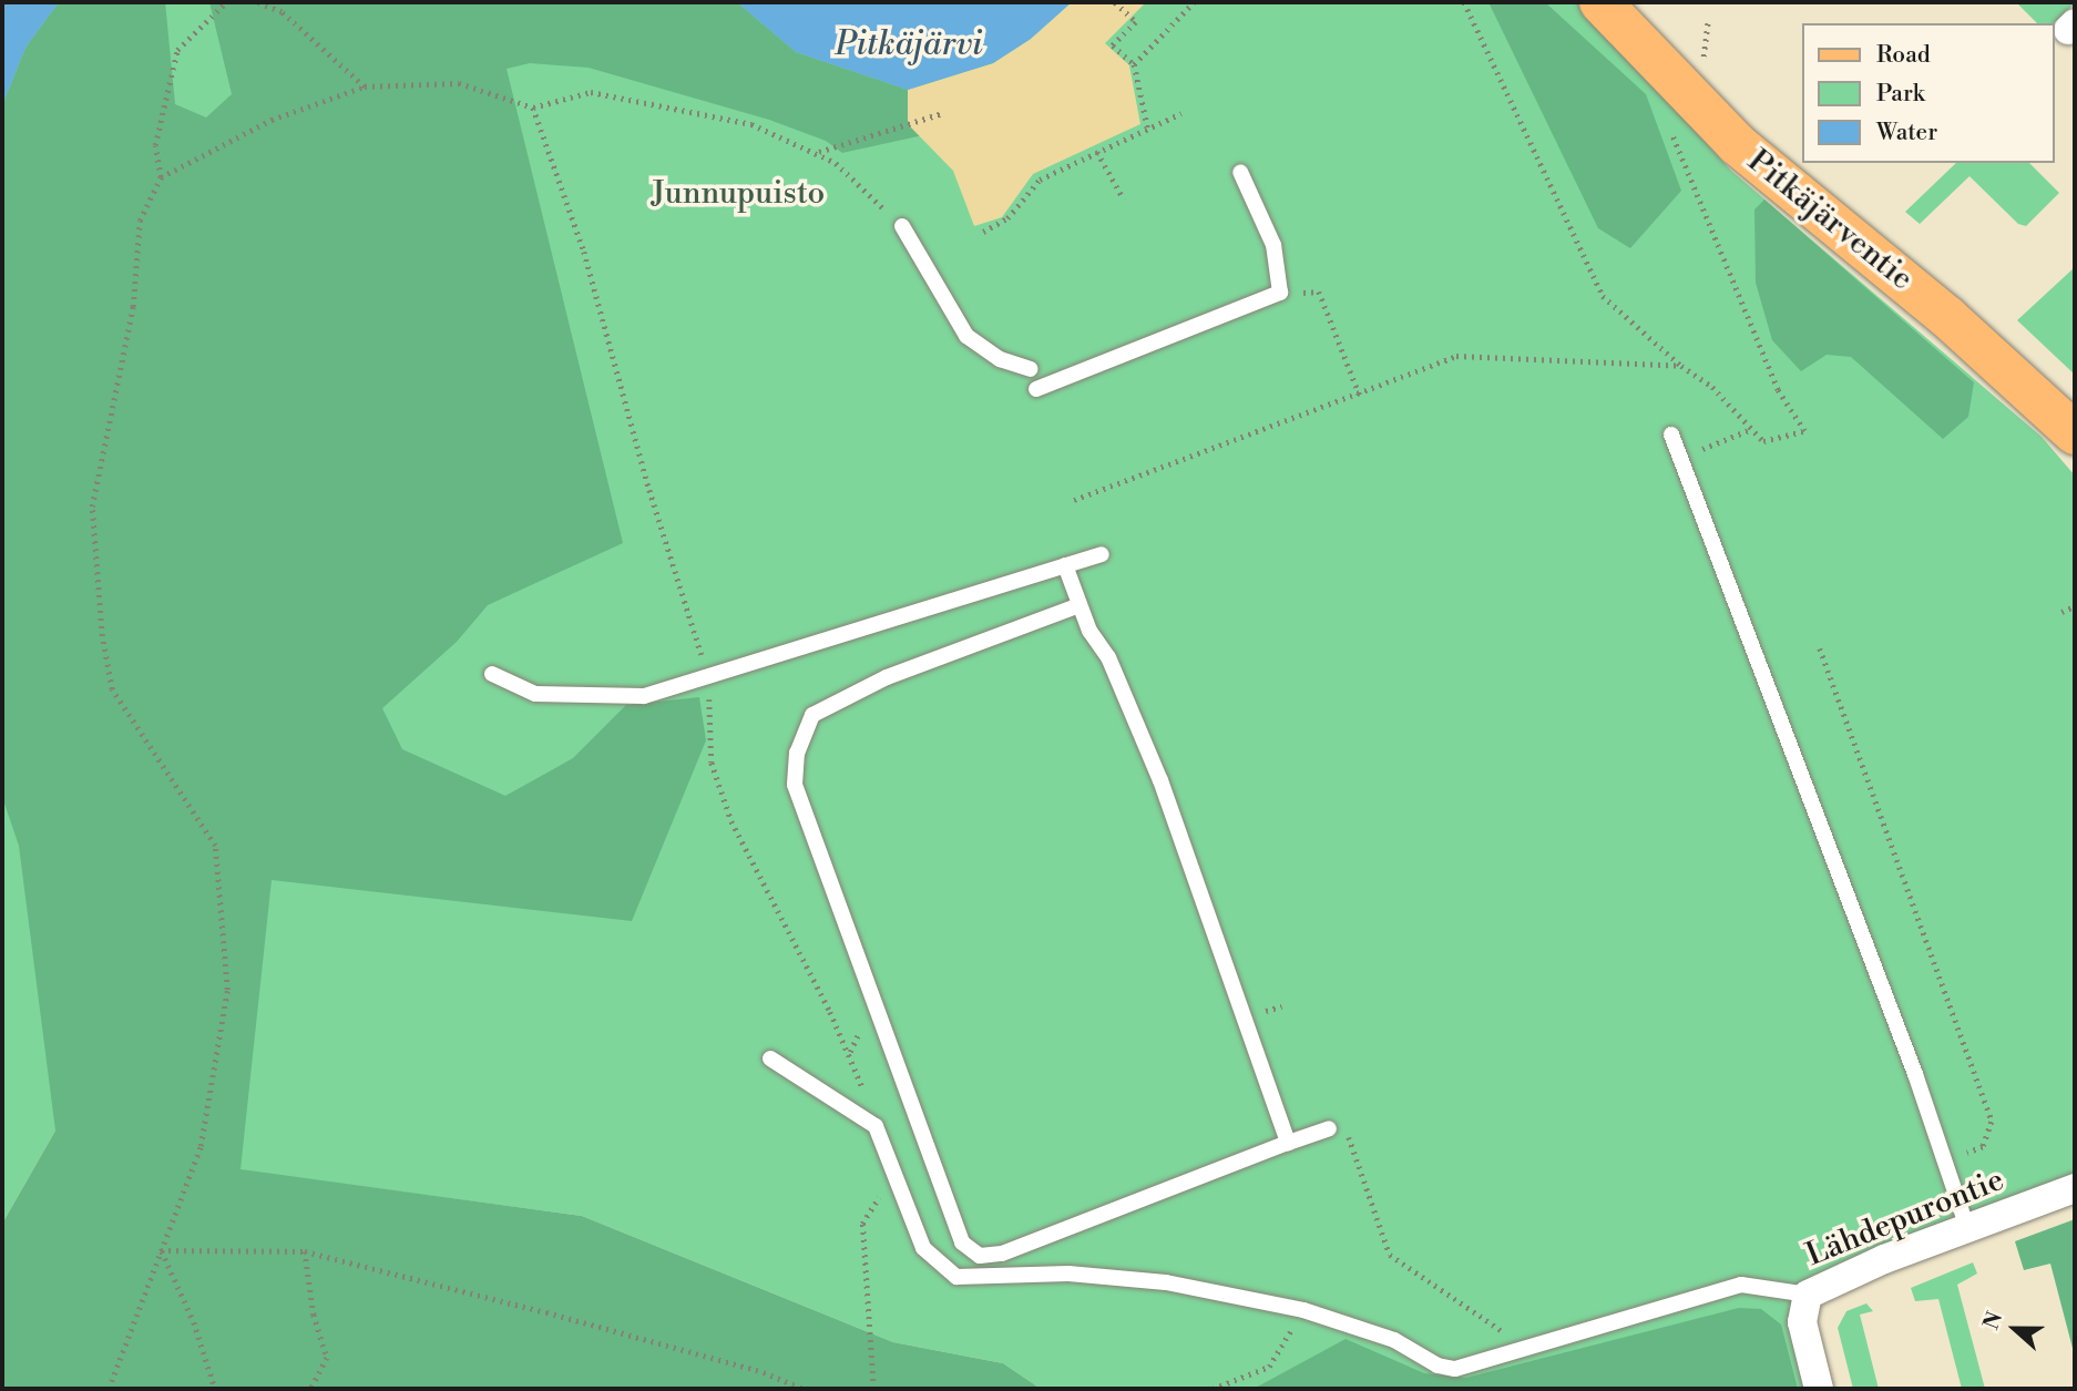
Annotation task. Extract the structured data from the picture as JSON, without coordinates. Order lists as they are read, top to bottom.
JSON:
{
  "streets": {
    "main road": ["Pitkäjärventie"],
    "street": ["Lähdepurontie"]
  },
  "water": ["Pitkäjärvi"],
  "parks": ["Junnupuisto"],
  "legend": ["Road", "Park", "Water"],
  "north": "left"
}
